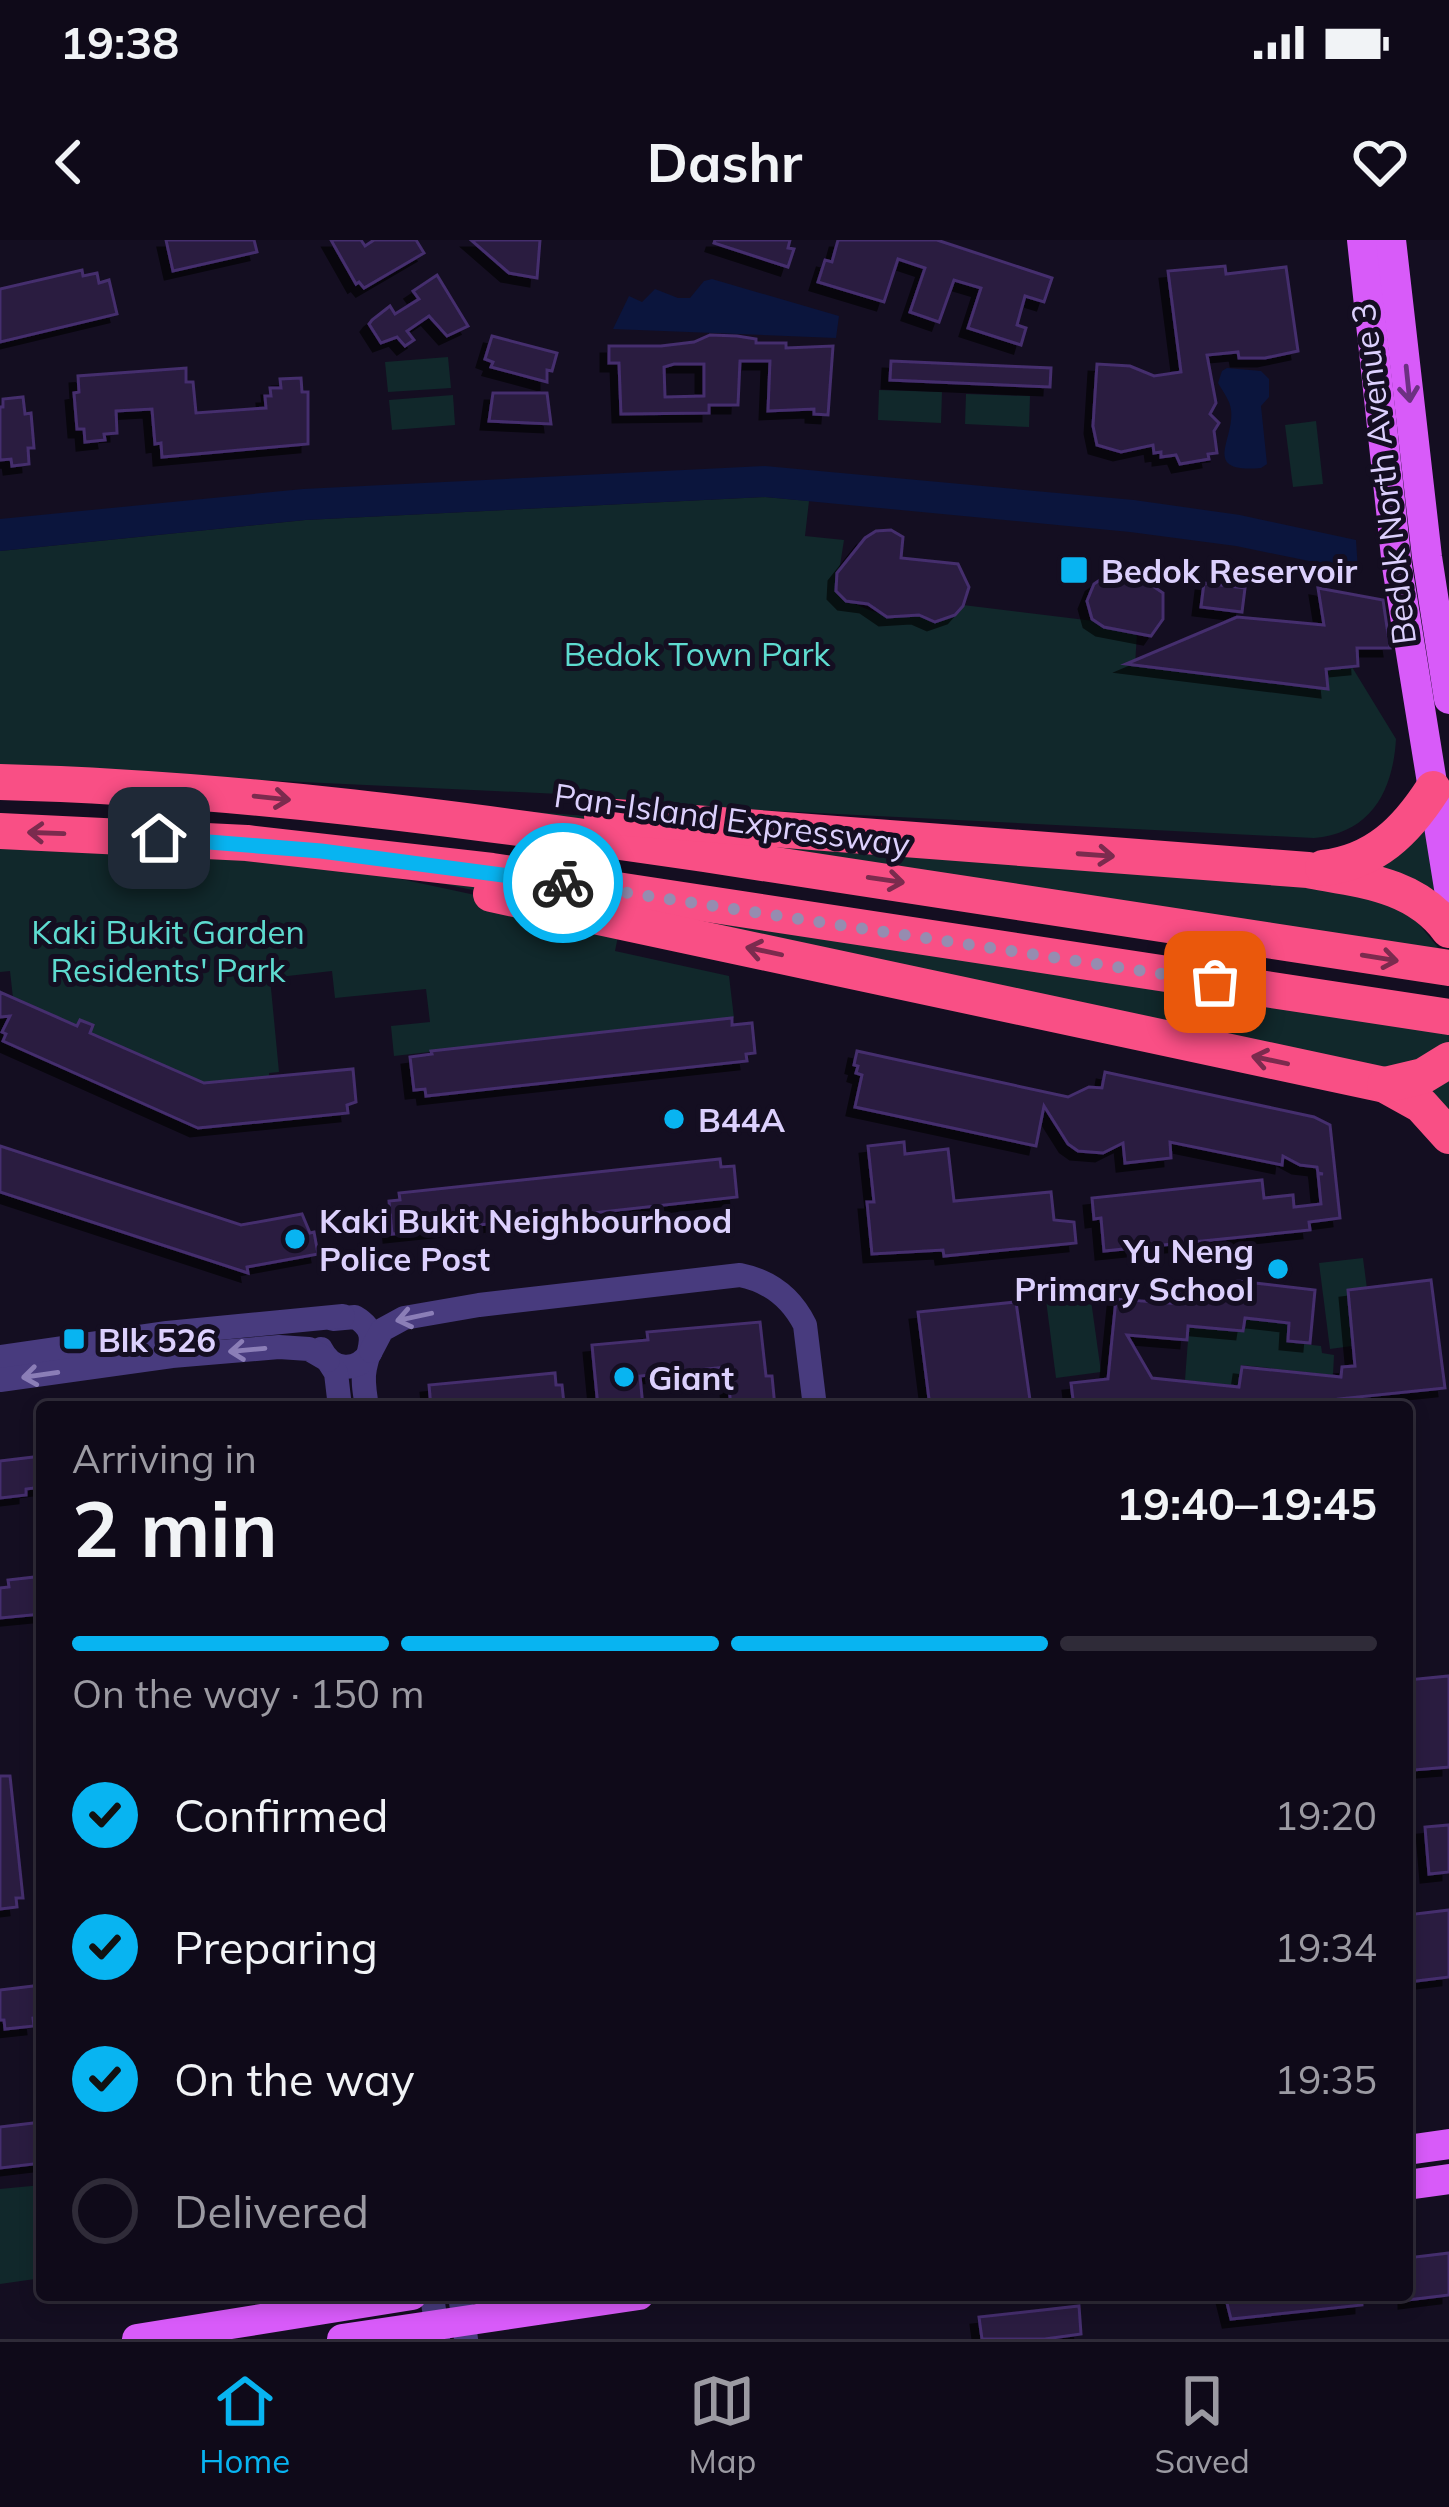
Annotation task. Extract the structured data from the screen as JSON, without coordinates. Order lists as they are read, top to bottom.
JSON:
{
  "streets": {
    "highway": ["Pan-Island Expressway"],
    "main road": ["Bedok North Avenue 3"]
  },
  "parks": ["Bedok Town Park", "Kaki Bukit Garden Residents' Park"],
  "places": {
    "transit": ["Bedok Reservoir", "Blk 526"],
    "other": [
      "B44A",
      "Kaki Bukit Neighbourhood Police Post",
      "Yu Neng Primary School",
      "Giant"
    ]
  },
  "page": {
    "status": "19:38",
    "header": "Dashr",
    "heading": ["2 min", "Arriving in", "19:40–19:45"],
    "bar": "On the way · 150 m",
    "list": [
      ["Confirmed", "19:20"],
      ["Preparing", "19:34"],
      ["On the way", "19:35"],
      "Delivered"
    ],
    "tabs": ["Home", "Map", "Saved"]
  }
}
